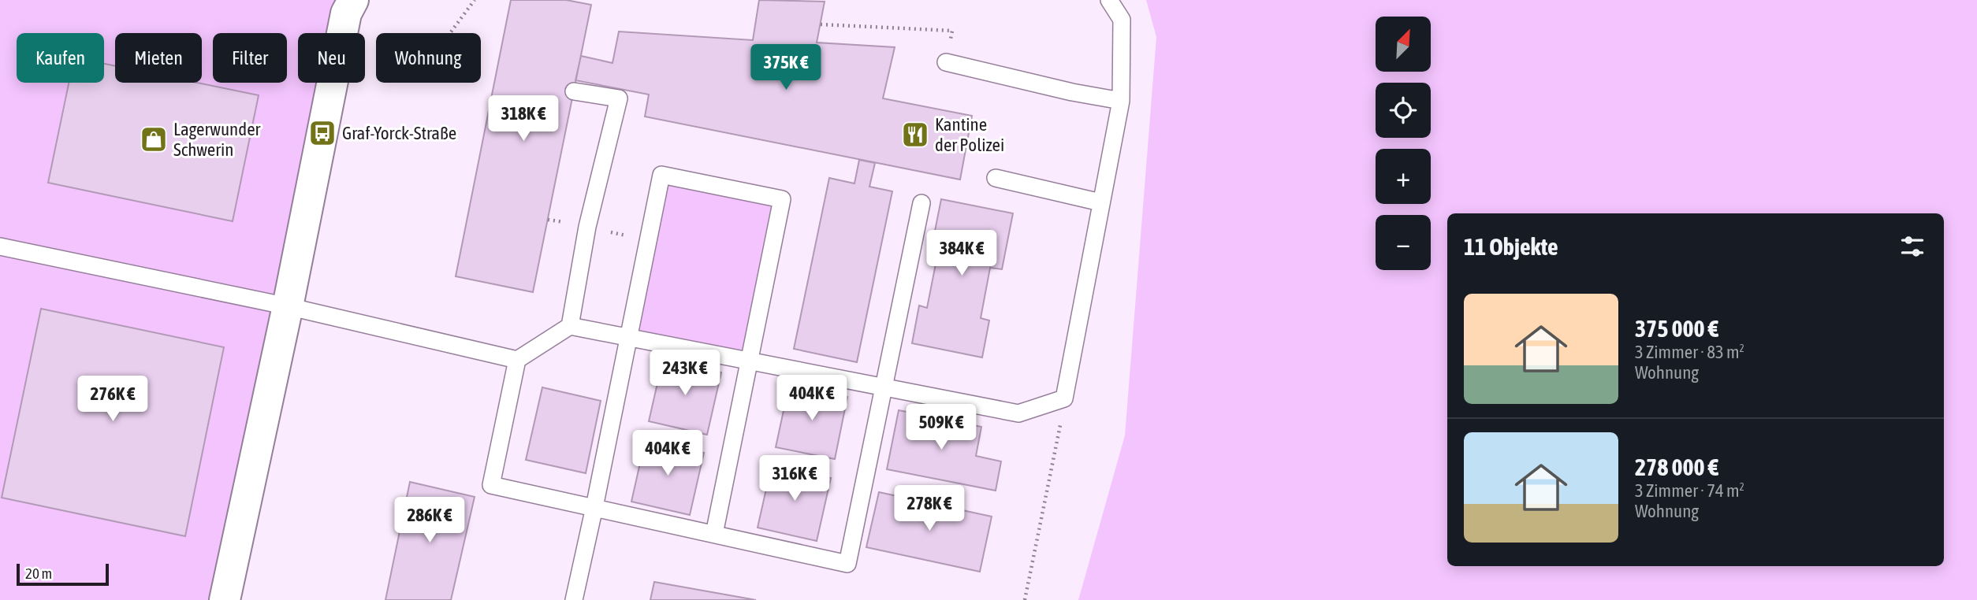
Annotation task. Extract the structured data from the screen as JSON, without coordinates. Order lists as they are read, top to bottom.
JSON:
{
  "places": {
    "bus stop": ["Graf-Yorck-Straße"],
    "restaurant": ["Kantine der Polizei"],
    "shop": ["Lagerwunder Schwerin"]
  },
  "scale_bar": "20 m",
  "north": "top right",
  "page": {
    "map_buttons": ["+", "−"],
    "chip": [
      "Kaufen",
      "Mieten",
      "Filter",
      "Neu",
      "Wohnung"
    ],
    "price": [
      "375K €",
      "318K €",
      "384K €",
      "243K €",
      "404K €",
      "276K €",
      "509K €",
      "404K €",
      "316K €",
      "278K €",
      "286K €"
    ],
    "heading": "11 Objekte",
    "list": [
      {
        "name": "375 000 €",
        "note": "3 Zimmer · 83 m² · Wohnung"
      },
      {
        "name": "278 000 €",
        "note": "3 Zimmer · 74 m² · Wohnung"
      }
    ],
    "scale": "20 m"
  }
}
